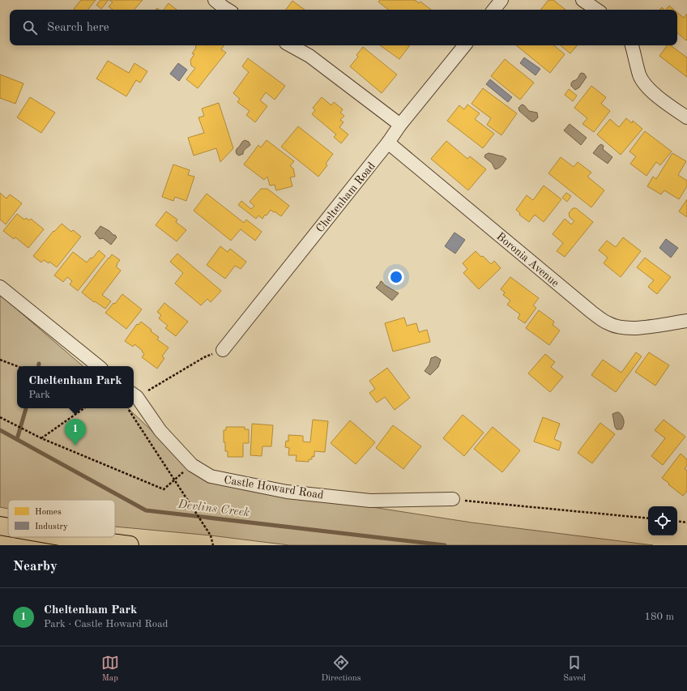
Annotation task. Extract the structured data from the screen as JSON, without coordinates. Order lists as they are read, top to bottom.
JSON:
{
  "streets": {
    "street": ["Cheltenham Road", "Boronia Avenue", "Castle Howard Road"]
  },
  "crossings": [
    ["Cheltenham Road", "Boronia Avenue"]
  ],
  "water": ["Devlins Creek"],
  "legend": ["Homes", "Industry"],
  "page": {
    "search": "Search here",
    "popup": ["Cheltenham Park", "Park"],
    "pins": "1",
    "heading": "Nearby",
    "list": [
      {
        "mark": "1",
        "name": "Cheltenham Park",
        "note": "Park · Castle Howard Road",
        "value": "180 m"
      }
    ],
    "nav": ["Map", "Directions", "Saved"]
  }
}
